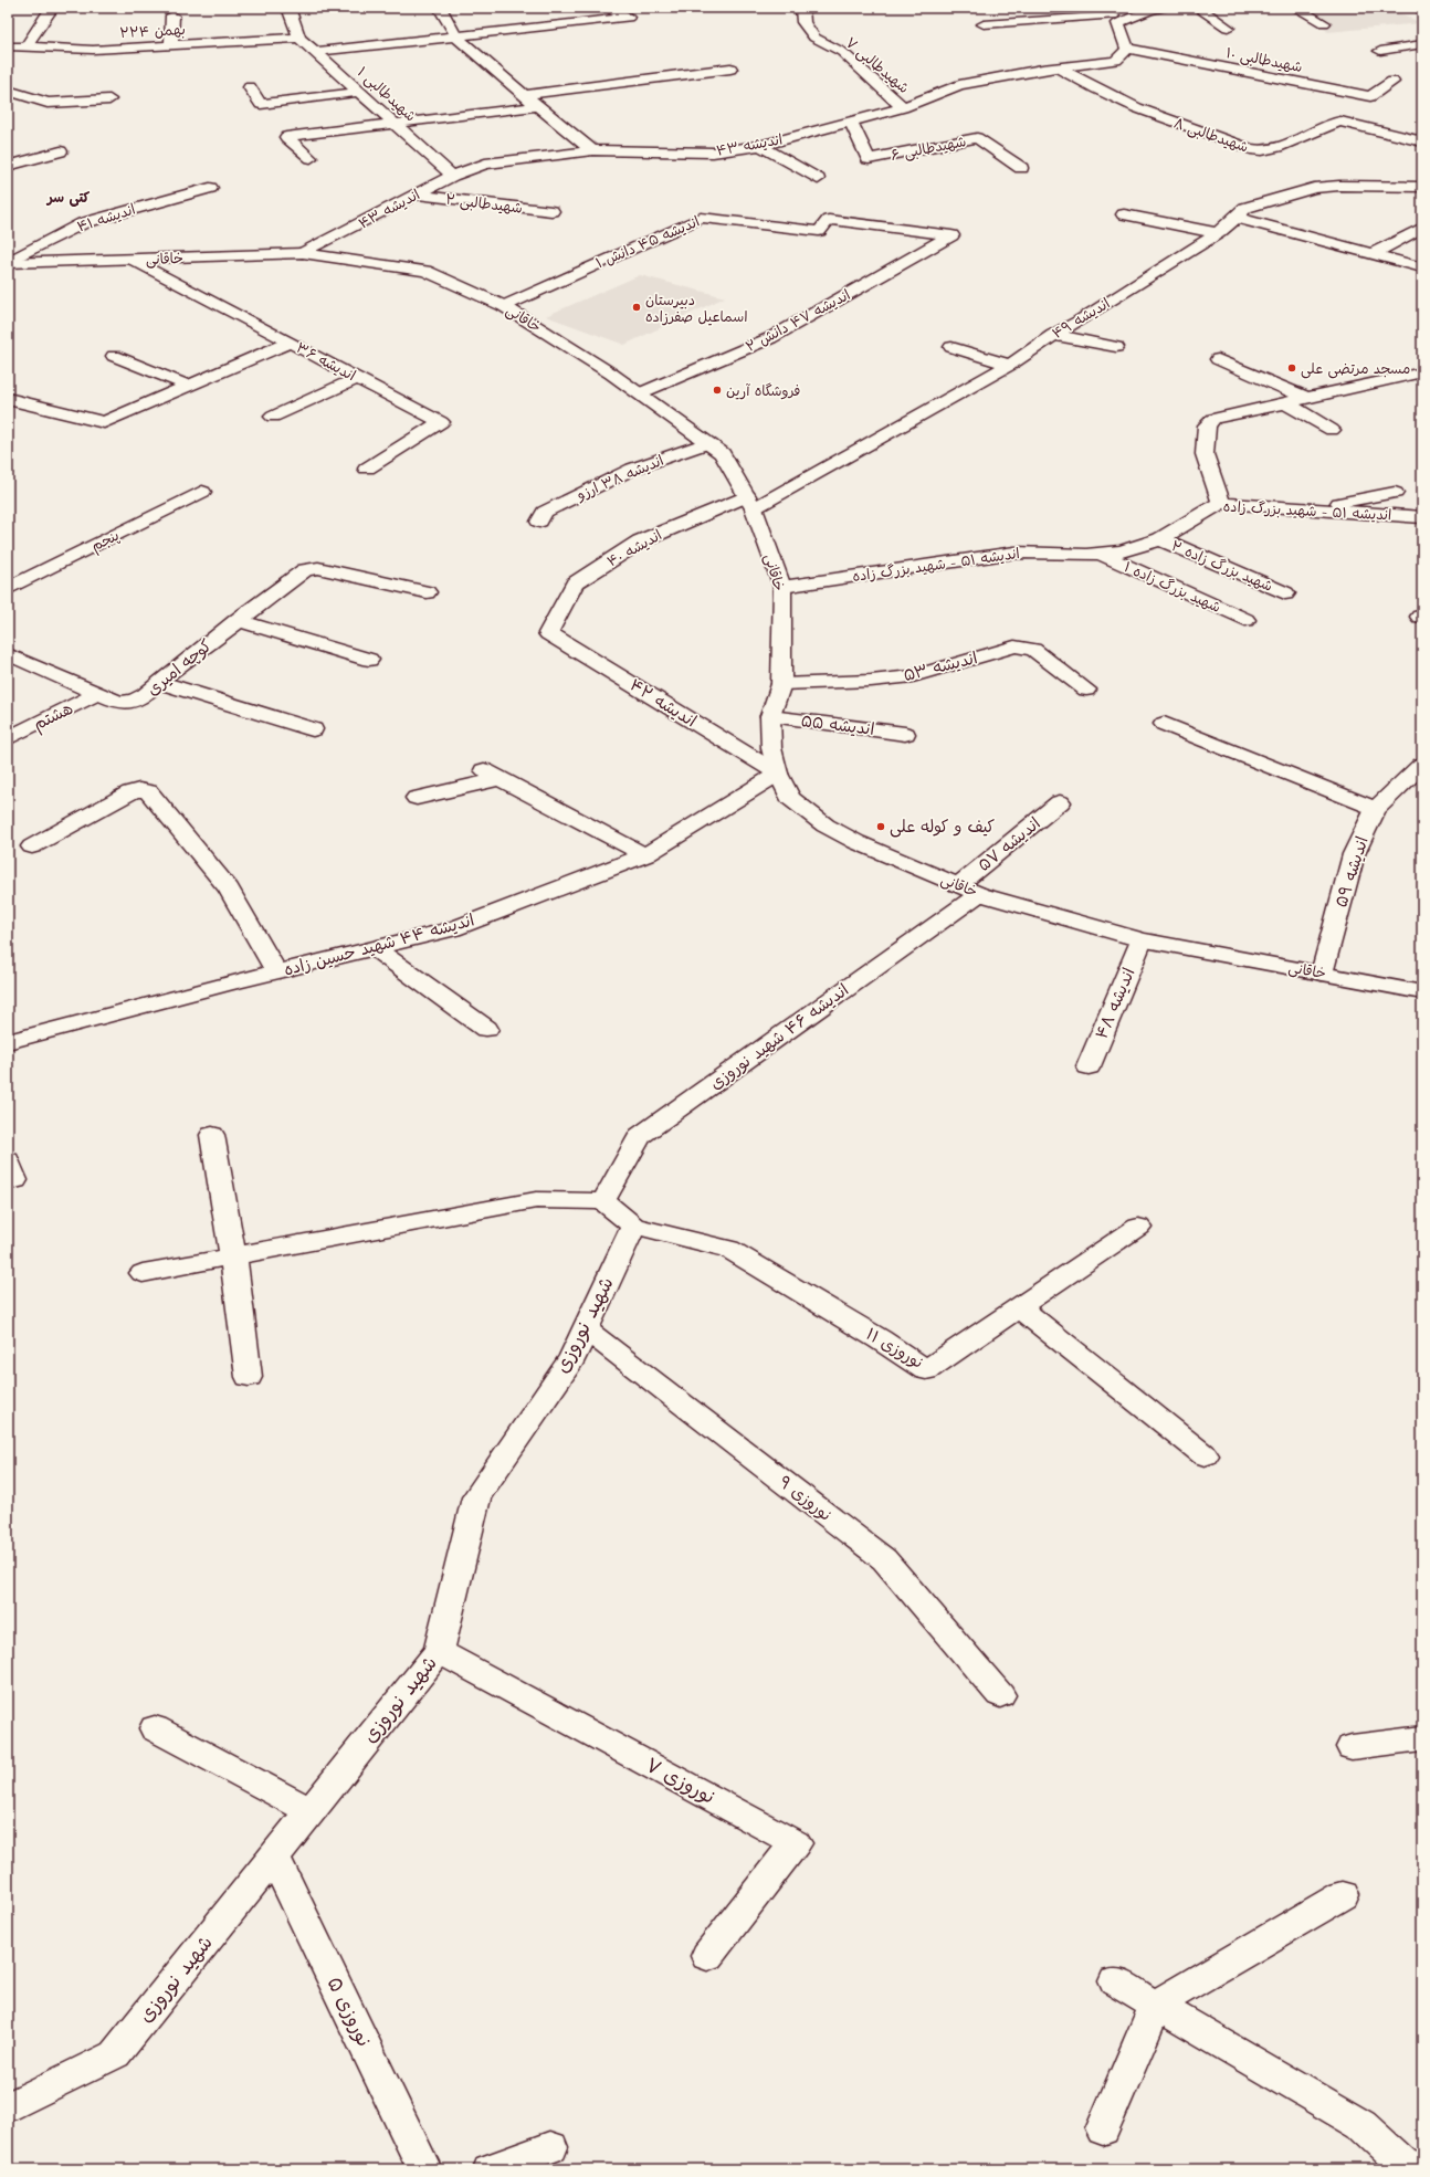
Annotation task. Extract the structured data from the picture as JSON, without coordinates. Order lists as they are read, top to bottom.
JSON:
{
  "streets": {
    "street": [
      "۲۲بهمن ۴",
      "شهیدطالبی ۱۰",
      "شهیدطالبی ۷",
      "شهیدطالبی ۱",
      "شهیدطالبی ۸",
      "اندیشه ۴۳",
      "شهیدطالبی ۶",
      "شهیدطالبی ۲",
      "اندیشه ۴۱",
      "اندیشه ۴۵ دانش ۱",
      "خاقانی",
      "اندیشه ۴۹",
      "اندیشه ۴۷ دانش ۲",
      "اندیشه ۳۶",
      "اندیشه ۳۸ ارزو",
      "اندیشه ۵۱ - شهید بزرگ زاده",
      "پنجم",
      "اندیشه ۴۰",
      "شهید بزرگ زاده ۲",
      "شهید بزرگ زاده ۱",
      "اندیشه ۵۳",
      "کوچه امیری",
      "اندیشه ۴۲",
      "هشتم",
      "اندیشه ۵۵",
      "اندیشه ۵۷",
      "اندیشه ۵۹",
      "اندیشه ۴۴ شهید حسین زاده",
      "اندیشه ۴۸",
      "اندیشه ۴۶ شهید نوروزی",
      "شهید نوروزی",
      "نوروزی ۱۱",
      "نوروزی ۹",
      "نوروزی ۷",
      "نوروزی ۵"
    ]
  },
  "crossings": [
    ["۲۲بهمن ۴", "شهیدطالبی ۱"],
    ["شهیدطالبی ۱۰", "اندیشه ۴۳"],
    ["شهیدطالبی ۷", "اندیشه ۴۳"],
    ["شهیدطالبی ۱", "اندیشه ۴۳"],
    ["شهیدطالبی ۸", "اندیشه ۴۳"],
    ["اندیشه ۴۳", "شهیدطالبی ۶"],
    ["اندیشه ۴۳", "شهیدطالبی ۲"],
    ["اندیشه ۴۳", "خاقانی"],
    ["اندیشه ۴۱", "خاقانی"],
    ["اندیشه ۴۵ دانش ۱", "خاقانی"],
    ["اندیشه ۴۵ دانش ۱", "اندیشه ۴۷ دانش ۲"],
    ["خاقانی", "اندیشه ۴۹"],
    ["خاقانی", "اندیشه ۴۷ دانش ۲"],
    ["خاقانی", "اندیشه ۳۶"],
    ["خاقانی", "اندیشه ۳۸ ارزو"],
    ["خاقانی", "اندیشه ۵۱ - شهید بزرگ زاده"],
    ["خاقانی", "اندیشه ۴۰"],
    ["خاقانی", "اندیشه ۵۳"],
    ["خاقانی", "اندیشه ۴۲"],
    ["خاقانی", "اندیشه ۵۵"],
    ["خاقانی", "اندیشه ۵۷"],
    ["خاقانی", "اندیشه ۵۹"],
    ["خاقانی", "اندیشه ۴۴ شهید حسین زاده"],
    ["خاقانی", "اندیشه ۴۸"],
    ["خاقانی", "اندیشه ۴۶ شهید نوروزی"],
    ["اندیشه ۴۹", "اندیشه ۴۰"],
    ["اندیشه ۵۱ - شهید بزرگ زاده", "شهید بزرگ زاده ۲"],
    ["اندیشه ۵۱ - شهید بزرگ زاده", "شهید بزرگ زاده ۱"],
    ["اندیشه ۴۰", "اندیشه ۴۲"],
    ["کوچه امیری", "هشتم"],
    ["اندیشه ۴۲", "اندیشه ۴۴ شهید حسین زاده"],
    ["اندیشه ۵۷", "اندیشه ۴۶ شهید نوروزی"],
    ["شهید نوروزی", "نوروزی ۱۱"],
    ["شهید نوروزی", "نوروزی ۹"],
    ["شهید نوروزی", "نوروزی ۷"],
    ["شهید نوروزی", "نوروزی ۵"]
  ],
  "districts": ["کتی سر"],
  "places": [
    "دبیرستان اسماعیل صفرزاده",
    "مسجد مرتضی علی",
    "فروشگاه آرین",
    "کیف و کوله علی"
  ]
}
